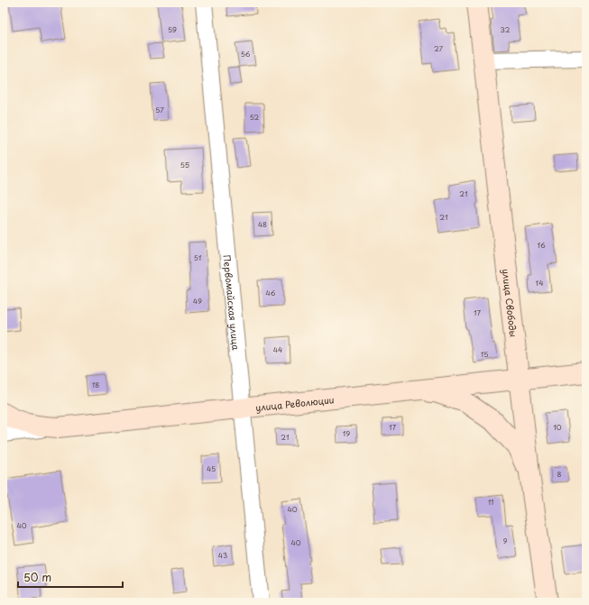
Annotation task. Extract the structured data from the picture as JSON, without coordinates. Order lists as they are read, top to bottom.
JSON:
{
  "streets": {
    "main road": ["улица Свободы", "улица Революции"],
    "street": ["Первомайская улица"]
  },
  "crossings": [
    ["Первомайская улица", "улица Революции"],
    ["улица Свободы", "улица Революции"]
  ],
  "house_numbers": [
    "59",
    "32",
    "27",
    "56",
    "57",
    "52",
    "55",
    "21",
    "21",
    "48",
    "16",
    "51",
    "14",
    "46",
    "49",
    "17",
    "44",
    "15",
    "18",
    "17",
    "10",
    "19",
    "21",
    "45",
    "8",
    "11",
    "40",
    "40",
    "9",
    "40",
    "43"
  ],
  "scale_bar": "50 m"
}
